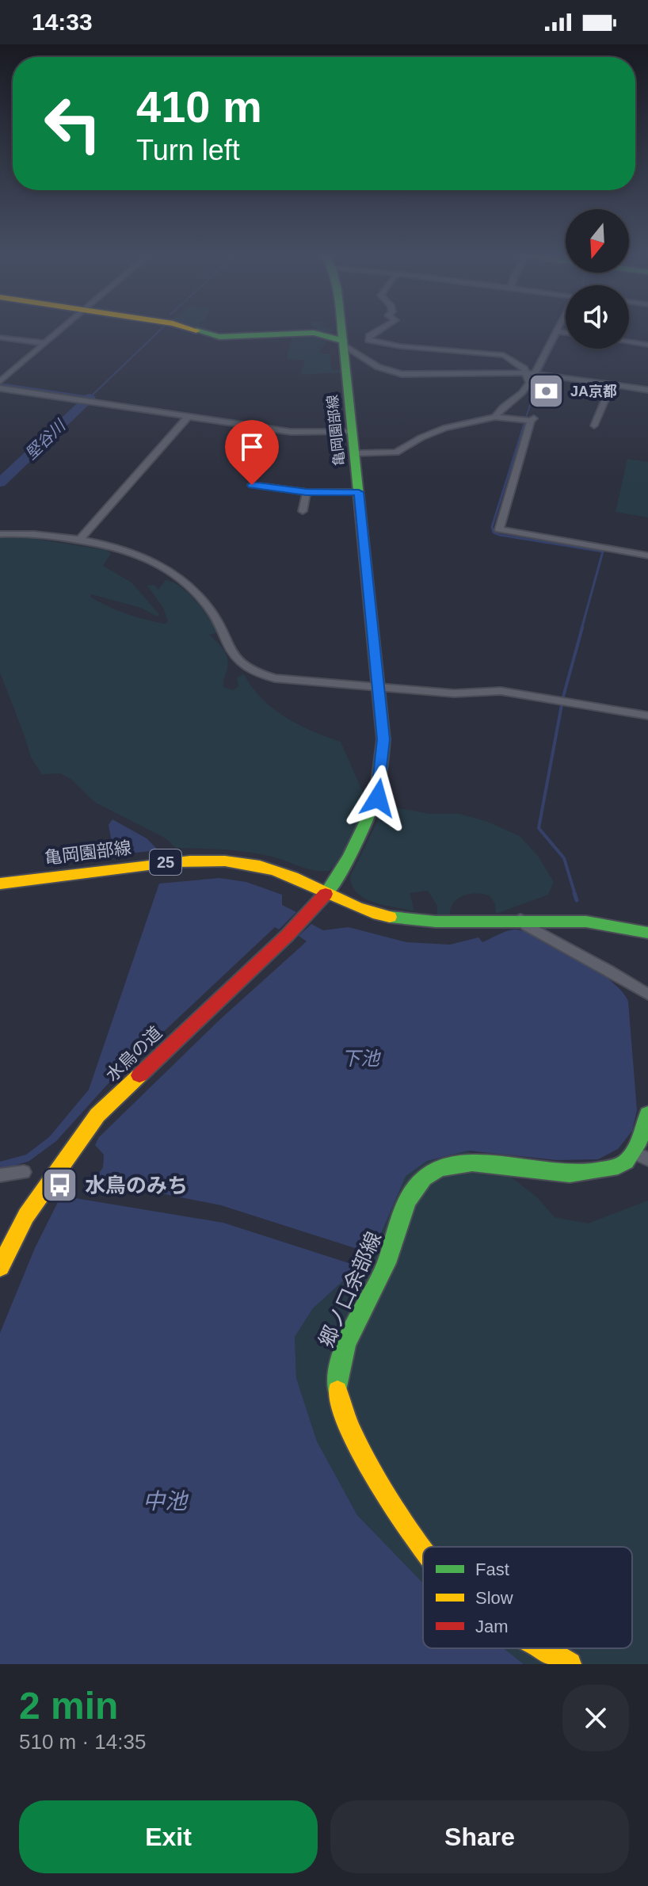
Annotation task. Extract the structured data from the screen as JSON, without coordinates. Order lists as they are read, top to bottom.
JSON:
{
  "streets": {
    "main road": [
      "亀岡園部線",
      "25",
      "水鳥の道",
      "郷ノ口余部線"
    ]
  },
  "crossings": [
    ["亀岡園部線", "水鳥の道"]
  ],
  "water": ["堅谷川", "下池", "中池"],
  "places": {
    "bank": ["JA京都"],
    "bus stop": ["水鳥のみち"]
  },
  "legend": ["Fast", "Slow", "Jam"],
  "north": "bottom",
  "page": {
    "status": "14:33",
    "turn": ["410 m", "Turn left"],
    "heading": ["2 min", "510 m · 14:35"],
    "buttons": ["Exit", "Share"]
  }
}
